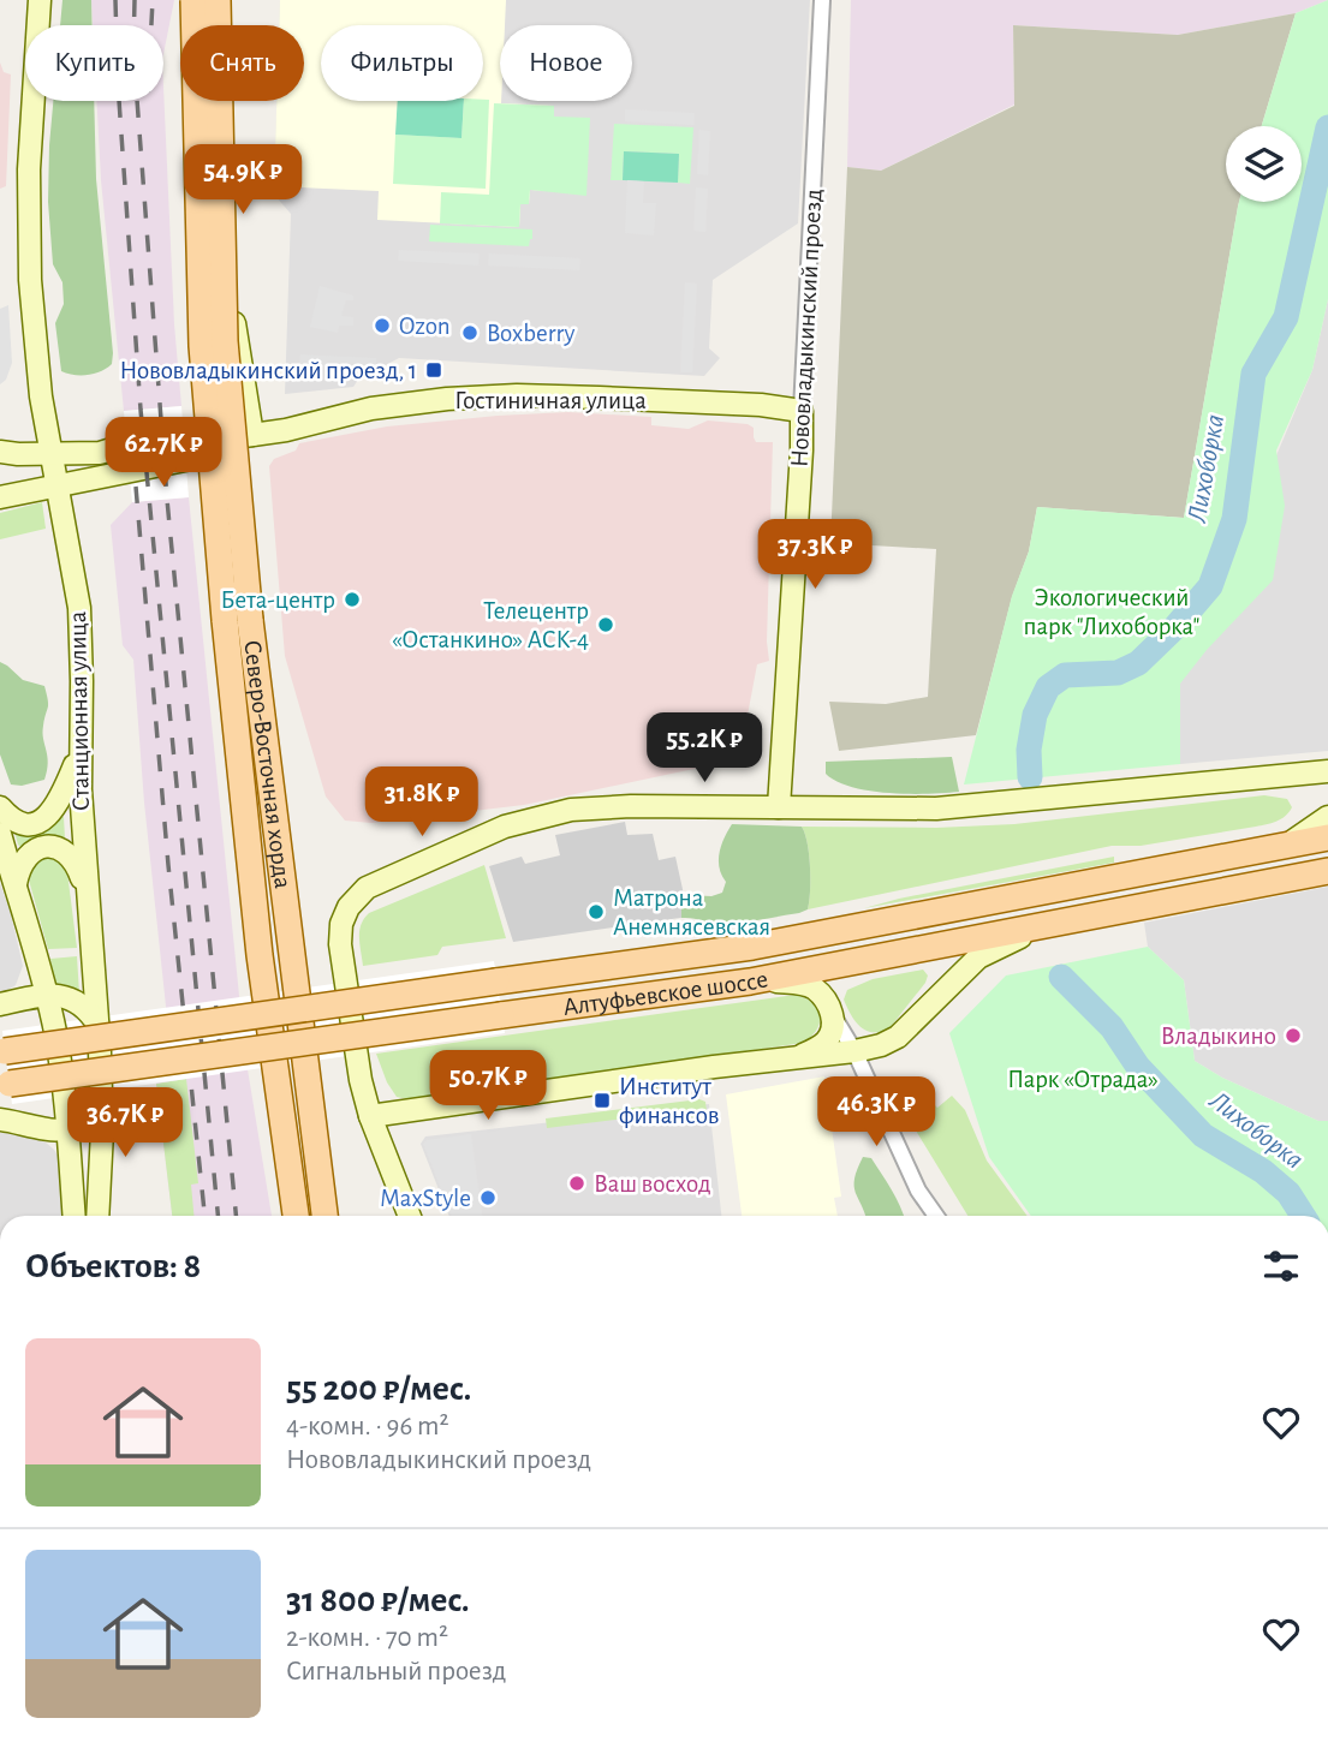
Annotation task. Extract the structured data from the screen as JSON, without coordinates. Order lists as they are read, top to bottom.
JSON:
{
  "streets": {
    "main road": [
      "Нововладыкинский проезд",
      "Гостиничная улица",
      "Станционная улица",
      "Северо-Восточная хорда",
      "Алтуфьевское шоссе"
    ]
  },
  "crossings": [
    ["Нововладыкинский проезд", "Гостиничная улица"],
    ["Гостиничная улица", "Станционная улица"]
  ],
  "water": ["Лихоборка"],
  "parks": ["Экологический парк \"Лихоборка\"", "Парк «Отрада»"],
  "places": {
    "other": [
      "Ozon",
      "Boxberry",
      "Бета-центр",
      "Телецентр «Останкино» АСК-4",
      "Матрона Анемнясевская",
      "Владыкино",
      "Ваш восход",
      "MaxStyle"
    ],
    "transit": ["Нововладыкинский проезд, 1", "Институт финансов"]
  },
  "page": {
    "chip": [
      "Купить",
      "Снять",
      "Фильтры",
      "Новое"
    ],
    "price": [
      "54.9K ₽",
      "62.7K ₽",
      "37.3K ₽",
      "55.2K ₽",
      "31.8K ₽",
      "50.7K ₽",
      "46.3K ₽",
      "36.7K ₽"
    ],
    "heading": "Объектов: 8",
    "list": [
      {
        "name": "55 200 ₽/мес.",
        "note": "4-комн. · 96 m² · Нововладыкинский проезд"
      },
      {
        "name": "31 800 ₽/мес.",
        "note": "2-комн. · 70 m² · Сигнальный проезд"
      }
    ]
  }
}
